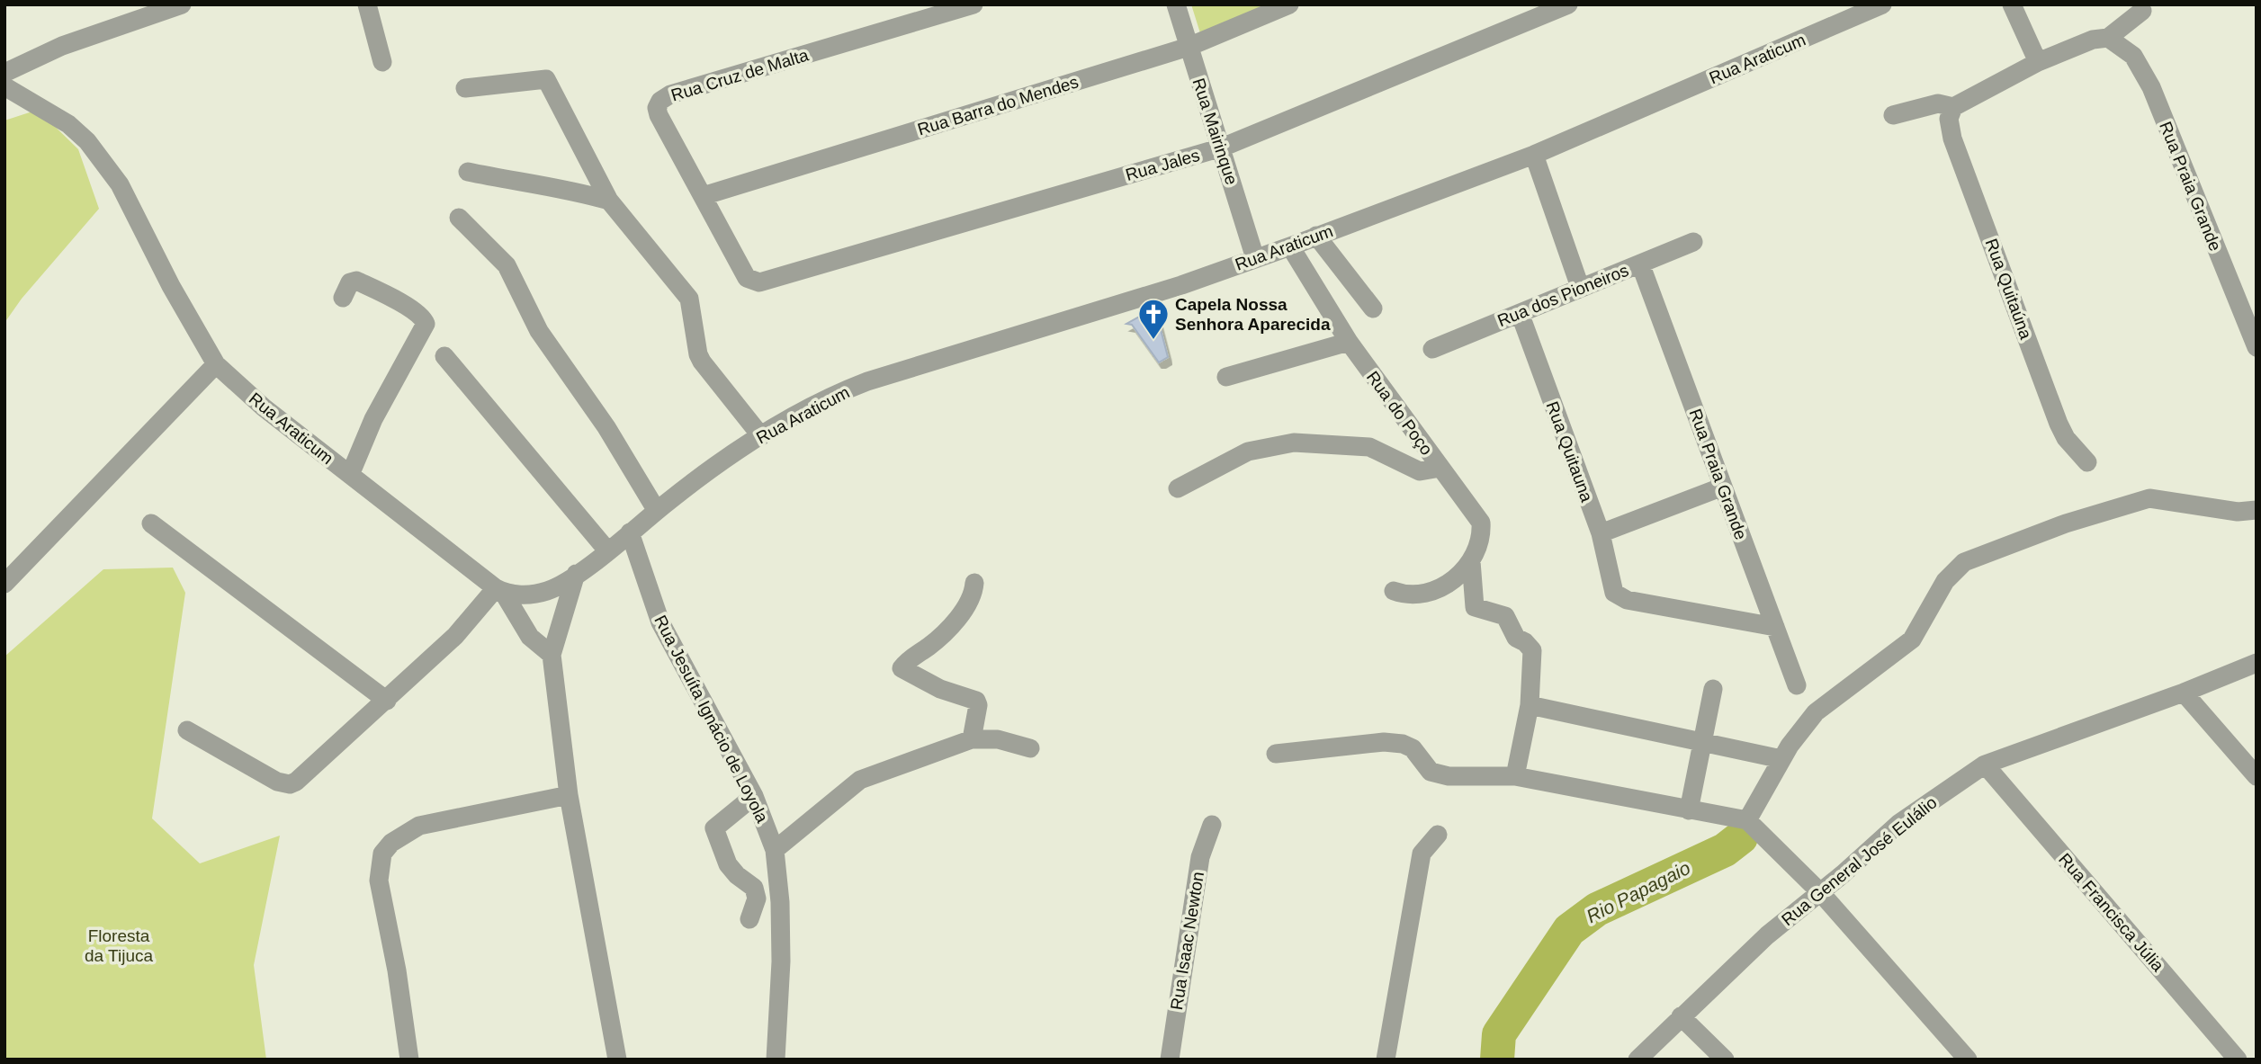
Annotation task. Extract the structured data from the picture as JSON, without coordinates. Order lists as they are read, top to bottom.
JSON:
{
  "streets": {
    "street": [
      "Rua Araticum",
      "Rua Cruz de Malta",
      "Rua Barra do Mendes",
      "Rua Mairinque",
      "Rua Jales",
      "Rua Praia Grande",
      "Rua Quitaúna",
      "Rua dos Pioneiros",
      "Rua do Poço",
      "Rua Quitauna",
      "Rua Jesuíta Ignácio de Loyola",
      "Rua General José Eulálio",
      "Rua Francisca Júlia",
      "Rua Isaac Newton"
    ]
  },
  "crossings": [
    ["Rua Araticum", "Rua Mairinque"],
    ["Rua Araticum", "Rua do Poço"],
    ["Rua Araticum", "Rua Jesuíta Ignácio de Loyola"],
    ["Rua Cruz de Malta", "Rua Barra do Mendes"],
    ["Rua Cruz de Malta", "Rua Jales"],
    ["Rua Barra do Mendes", "Rua Mairinque"],
    ["Rua Mairinque", "Rua Jales"],
    ["Rua Praia Grande", "Rua dos Pioneiros"],
    ["Rua Praia Grande", "Rua Quitauna"],
    ["Rua dos Pioneiros", "Rua Quitauna"],
    ["Rua General José Eulálio", "Rua Francisca Júlia"]
  ],
  "water": ["Rio Papagaio"],
  "parks": ["Floresta da Tijuca"],
  "places": {
    "church": ["Capela Nossa Senhora Aparecida"]
  }
}
